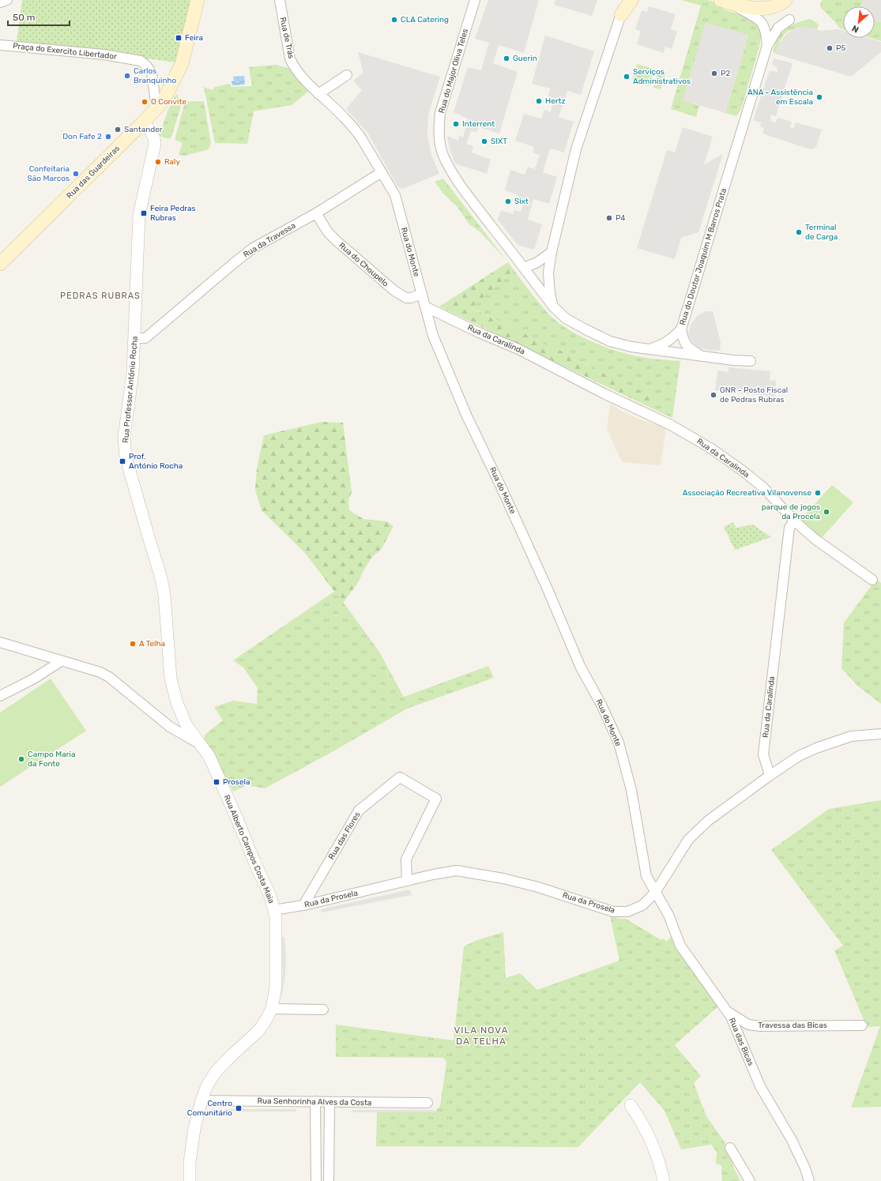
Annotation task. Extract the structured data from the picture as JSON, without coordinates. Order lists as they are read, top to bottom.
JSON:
{
  "streets": {
    "main road": ["Rua das Guardeiras"],
    "street": [
      "Rua de Trás",
      "Praça do Exercito Libertador",
      "Rua do Major Oliva Teles",
      "Rua da Travessa",
      "Rua do Monte",
      "Rua do Doutor Joaquim M Barros Prata",
      "Rua do Choupelo",
      "Rua da Caralinda",
      "Rua Professor António Rocha",
      "Rua das Flores",
      "Rua Alberto Campos Costa Maia",
      "Rua da Prosela",
      "Travessa das Bicas",
      "Rua das Bicas",
      "Rua Senhorinha Alves da Costa"
    ]
  },
  "crossings": [
    ["Rua de Trás", "Rua do Monte"],
    ["Praça do Exercito Libertador", "Rua das Guardeiras"],
    ["Rua do Major Oliva Teles", "Rua do Doutor Joaquim M Barros Prata"],
    ["Rua das Guardeiras", "Rua Professor António Rocha"],
    ["Rua da Travessa", "Rua do Monte"],
    ["Rua da Travessa", "Rua do Choupelo"],
    ["Rua da Travessa", "Rua Professor António Rocha"],
    ["Rua do Monte", "Rua do Choupelo"],
    ["Rua do Monte", "Rua da Caralinda"],
    ["Rua do Monte", "Rua da Prosela"],
    ["Rua do Monte", "Rua das Bicas"],
    ["Rua da Caralinda", "Rua da Prosela"],
    ["Rua Professor António Rocha", "Rua Alberto Campos Costa Maia"],
    ["Rua das Flores", "Rua da Prosela"],
    ["Rua Alberto Campos Costa Maia", "Rua da Prosela"],
    ["Rua Alberto Campos Costa Maia", "Rua Senhorinha Alves da Costa"],
    ["Rua da Prosela", "Rua das Bicas"],
    ["Travessa das Bicas", "Rua das Bicas"]
  ],
  "districts": ["PEDRAS RUBRAS", "VILA NOVA DA TELHA"],
  "places": {
    "other": [
      "CLA Catering",
      "P5",
      "Guerin",
      "P2",
      "Carlos Branquinho",
      "Serviços Administrativos",
      "ANA - Assistência em Escala",
      "Hertz",
      "O Convite",
      "Interrent",
      "Santander",
      "Don Fafe 2",
      "SIXT",
      "Raly",
      "Confeitaria São Marcos",
      "Sixt",
      "P4",
      "Terminal de Carga",
      "GNR - Posto Fiscal de Pedras Rubras",
      "Associação Recreativa Vilanovense",
      "parque de jogos da Procela",
      "A Telha",
      "Campo Maria da Fonte"
    ],
    "transit": [
      "Feira",
      "Feira Pedras Rubras",
      "Prof. António Rocha",
      "Prosela",
      "Centro Comunitário"
    ]
  },
  "scale_bar": "50 m",
  "north": "bottom left"
}
